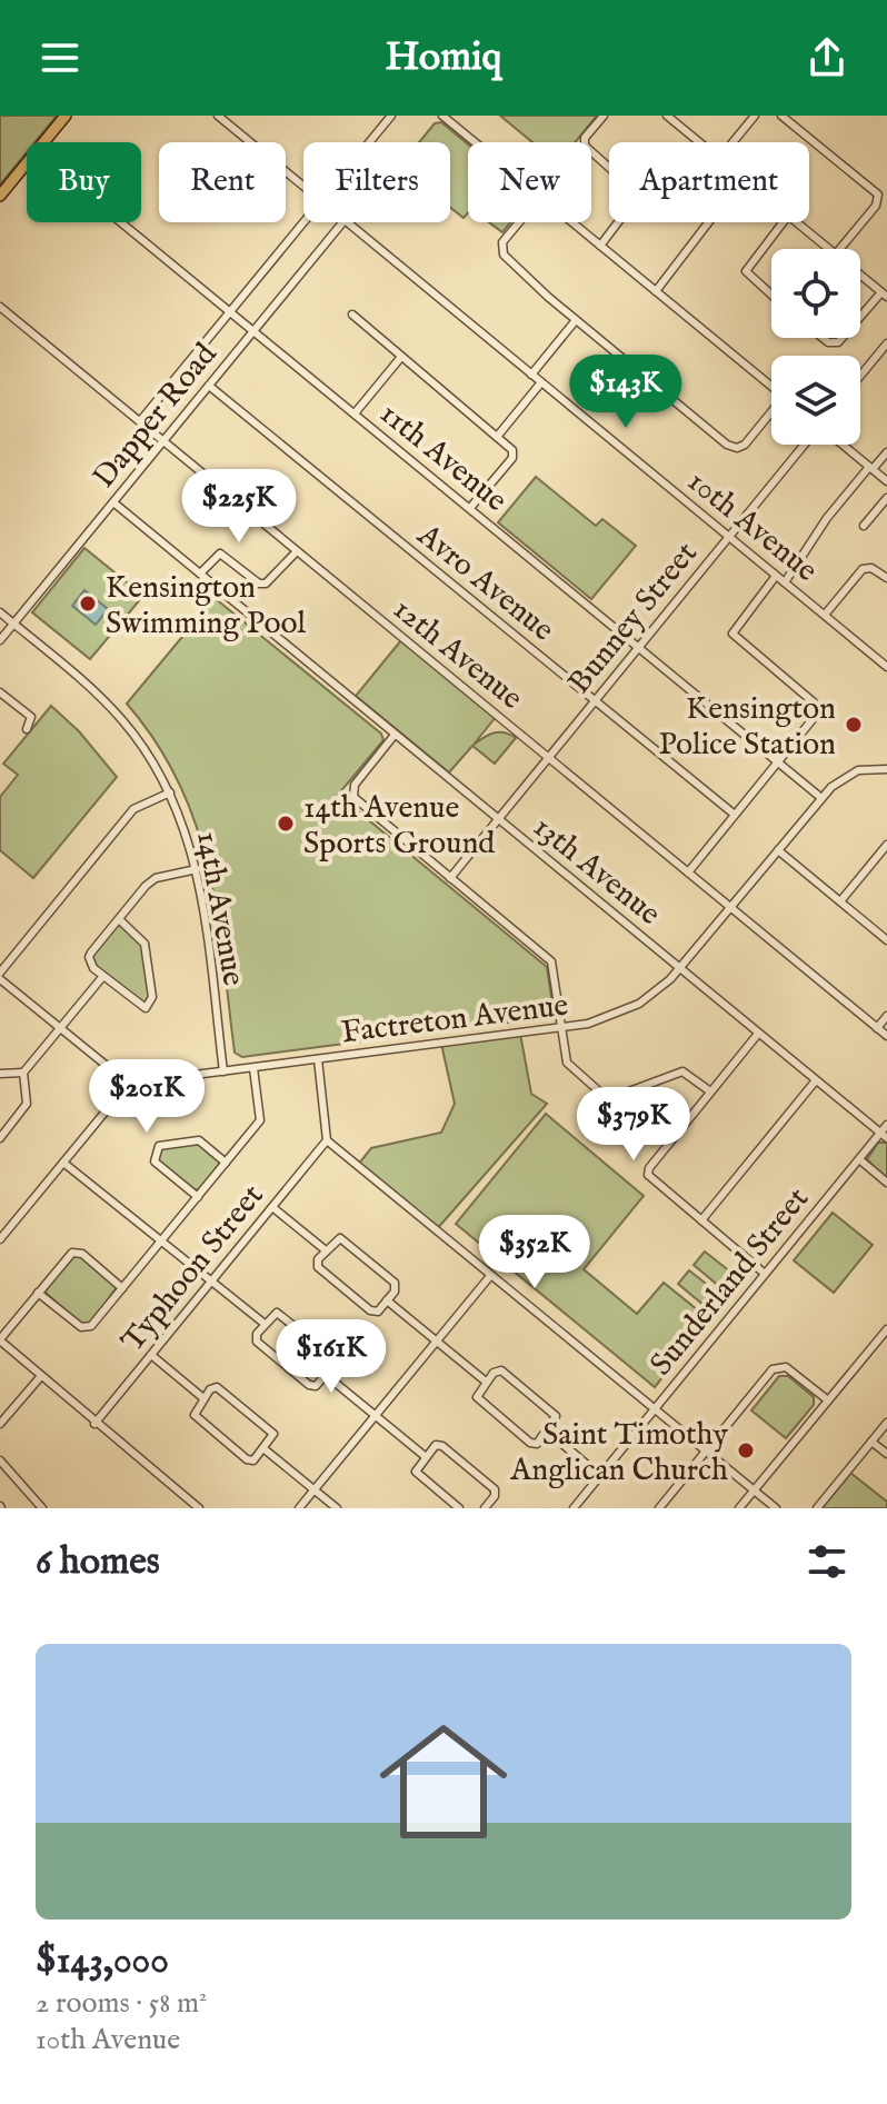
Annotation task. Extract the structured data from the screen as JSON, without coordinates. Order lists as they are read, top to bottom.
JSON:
{
  "streets": {
    "street": [
      "Dapper Road",
      "11th Avenue",
      "10th Avenue",
      "Avro Avenue",
      "Bunney Street",
      "12th Avenue",
      "13th Avenue",
      "14th Avenue",
      "Factreton Avenue",
      "Typhoon Street",
      "Sunderland Street"
    ]
  },
  "crossings": [
    ["Dapper Road", "11th Avenue"],
    ["Dapper Road", "Avro Avenue"],
    ["Dapper Road", "12th Avenue"],
    ["Dapper Road", "13th Avenue"],
    ["Dapper Road", "14th Avenue"],
    ["11th Avenue", "Bunney Street"],
    ["11th Avenue", "Factreton Avenue"],
    ["10th Avenue", "Bunney Street"],
    ["Avro Avenue", "Bunney Street"],
    ["Bunney Street", "12th Avenue"],
    ["Bunney Street", "13th Avenue"],
    ["12th Avenue", "Factreton Avenue"],
    ["13th Avenue", "Factreton Avenue"],
    ["13th Avenue", "Sunderland Street"],
    ["14th Avenue", "Factreton Avenue"]
  ],
  "places": [
    "Kensington Swimming Pool",
    "Kensington Police Station",
    "14th Avenue Sports Ground",
    "Saint Timothy Anglican Church"
  ],
  "page": {
    "header": "Homiq",
    "chip": [
      "Buy",
      "Rent",
      "Filters",
      "New",
      "Apartment"
    ],
    "price": [
      "$143K",
      "$225K",
      "$201K",
      "$379K",
      "$352K",
      "$161K"
    ],
    "heading": "6 homes",
    "list": [
      {
        "name": "$143,000",
        "note": "2 rooms · 58 m² · 10th Avenue"
      }
    ]
  }
}
